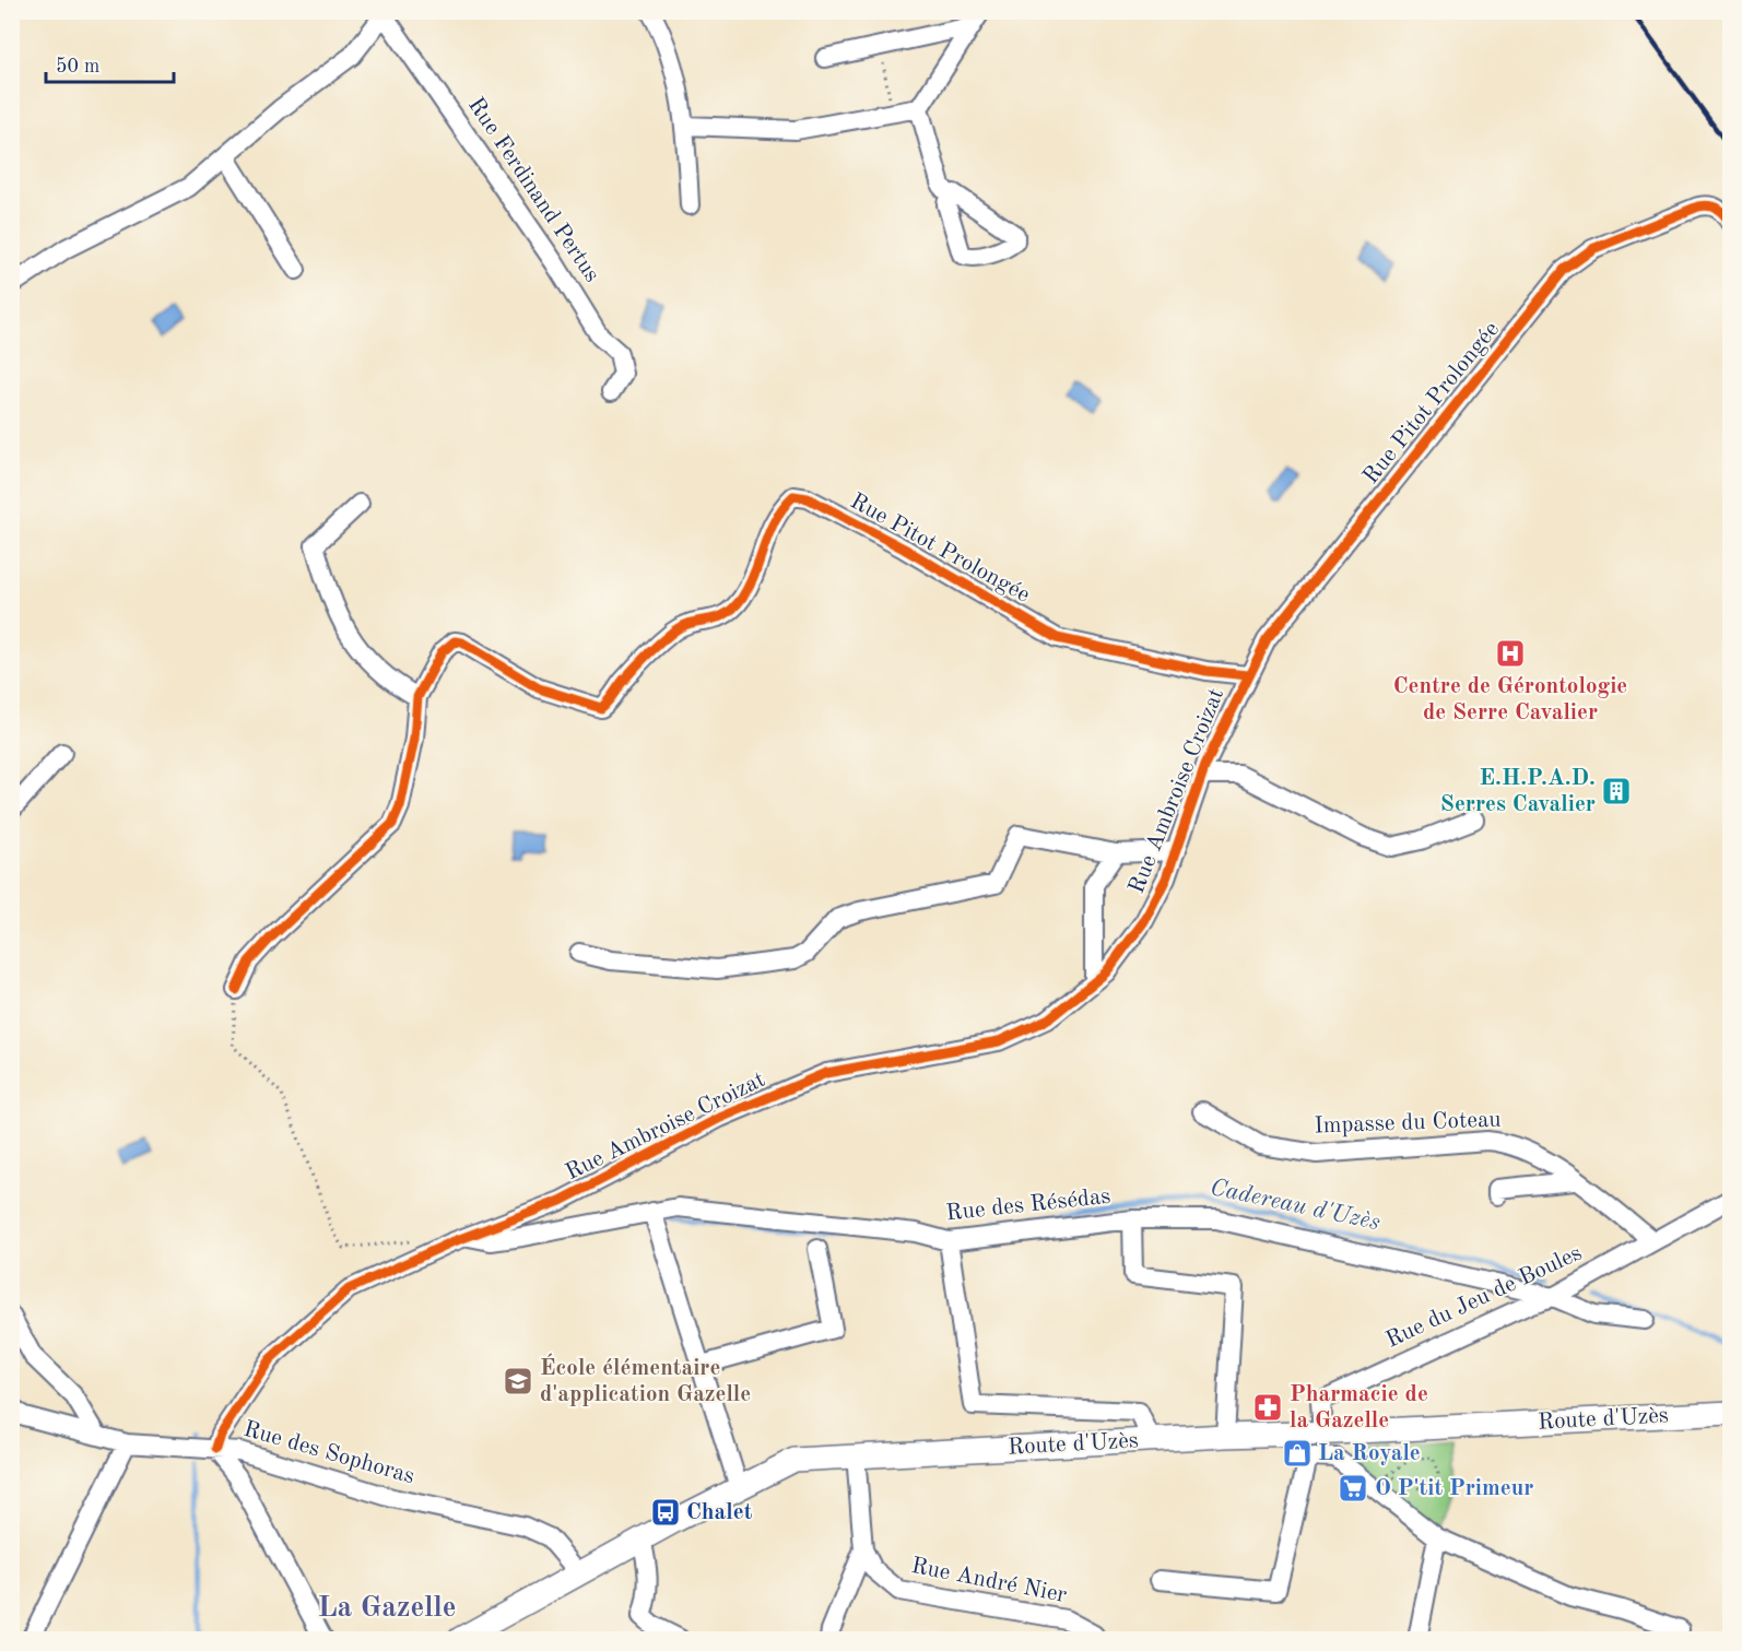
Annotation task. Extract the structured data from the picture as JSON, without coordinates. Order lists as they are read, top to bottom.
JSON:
{
  "streets": {
    "main road": ["Route d'Uzès"],
    "street": [
      "Rue Ferdinand Pertus",
      "Rue Pitot Prolongée",
      "Rue Ambroise Croizat",
      "Impasse du Coteau",
      "Rue des Résédas",
      "Rue du Jeu de Boules",
      "Rue des Sophoras",
      "Rue André Nier"
    ]
  },
  "crossings": [
    ["Rue Pitot Prolongée", "Rue Ambroise Croizat"],
    ["Rue Ambroise Croizat", "Rue des Résédas"],
    ["Rue Ambroise Croizat", "Rue des Sophoras"],
    ["Impasse du Coteau", "Rue du Jeu de Boules"],
    ["Rue des Résédas", "Rue du Jeu de Boules"],
    ["Rue du Jeu de Boules", "Route d'Uzès"],
    ["Route d'Uzès", "Rue des Sophoras"],
    ["Route d'Uzès", "Rue André Nier"]
  ],
  "districts": ["La Gazelle"],
  "water": ["Cadereau d'Uzès"],
  "places": {
    "hospital": ["Centre de Gérontologie de Serre Cavalier"],
    "building": ["E.H.P.A.D. Serres Cavalier"],
    "school or university": ["École élémentaire d'application Gazelle"],
    "pharmacy": ["Pharmacie de la Gazelle"],
    "shop": ["La Royale"],
    "supermarket": ["O P'tit Primeur"],
    "bus stop": ["Chalet"]
  },
  "scale_bar": "50 m"
}
